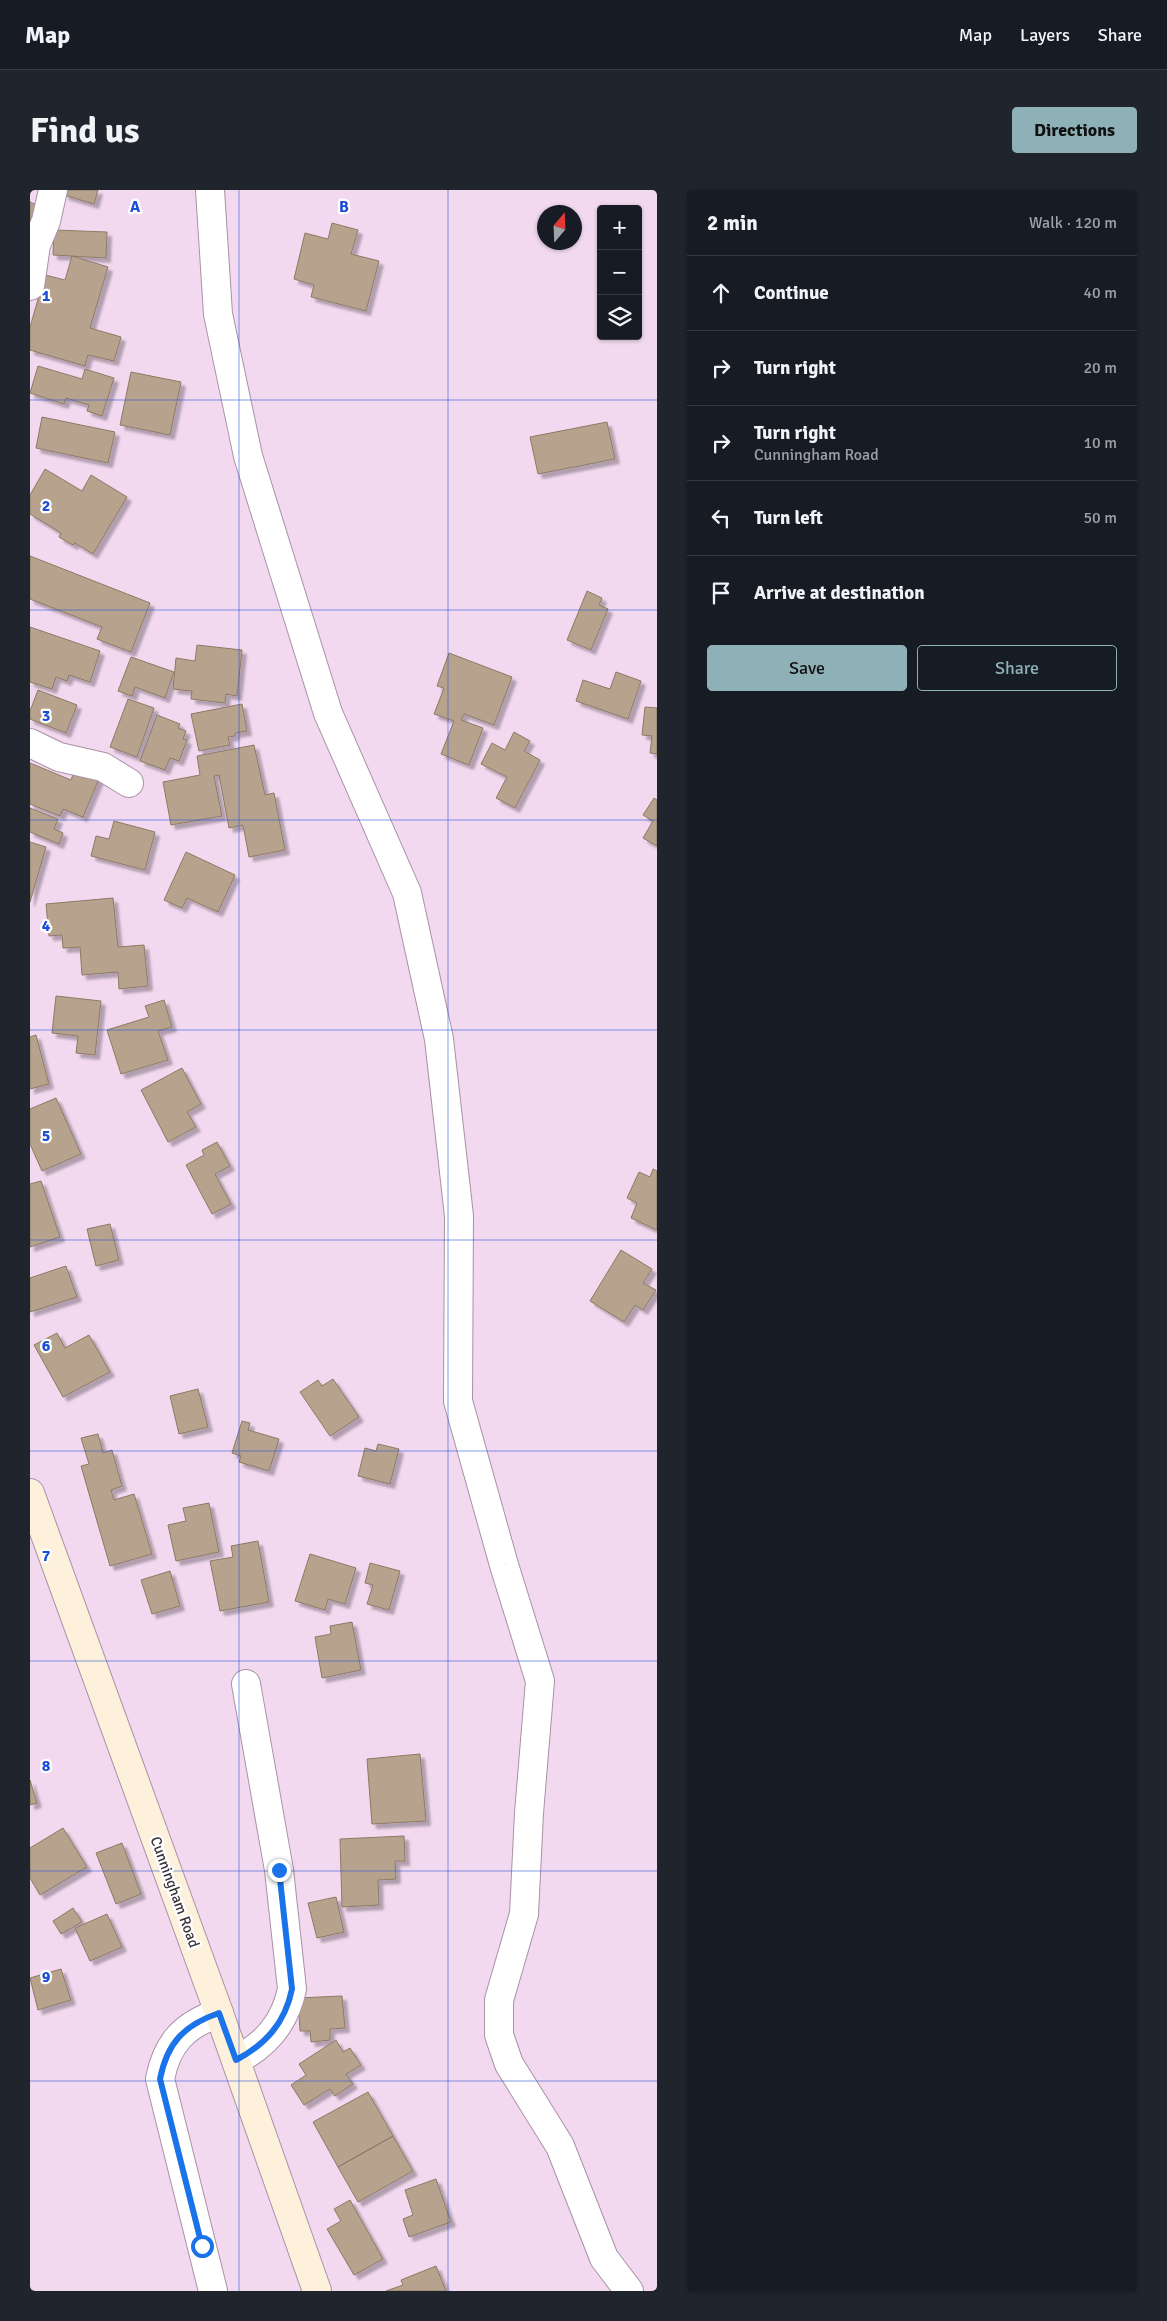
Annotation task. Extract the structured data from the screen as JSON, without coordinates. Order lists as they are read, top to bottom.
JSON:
{
  "streets": {
    "main road": ["Cunningham Road"]
  },
  "north": "top",
  "page": {
    "header": "Map",
    "nav": ["Map", "Layers", "Share"],
    "buttons": [
      "Directions",
      ["Save", "Share"]
    ],
    "title": "Find us",
    "heading": ["2 min", "Walk · 120 m"],
    "map_buttons": ["+", "−"],
    "list": [
      ["Continue", "40 m"],
      ["Turn right", "20 m"],
      ["Turn right", "Cunningham Road", "10 m"],
      ["Turn left", "50 m"],
      "Arrive at destination"
    ]
  },
  "grid": {
    "columns": ["A", "B"],
    "rows": [
      "1",
      "2",
      "3",
      "4",
      "5",
      "6",
      "7",
      "8",
      "9"
    ]
  }
}
